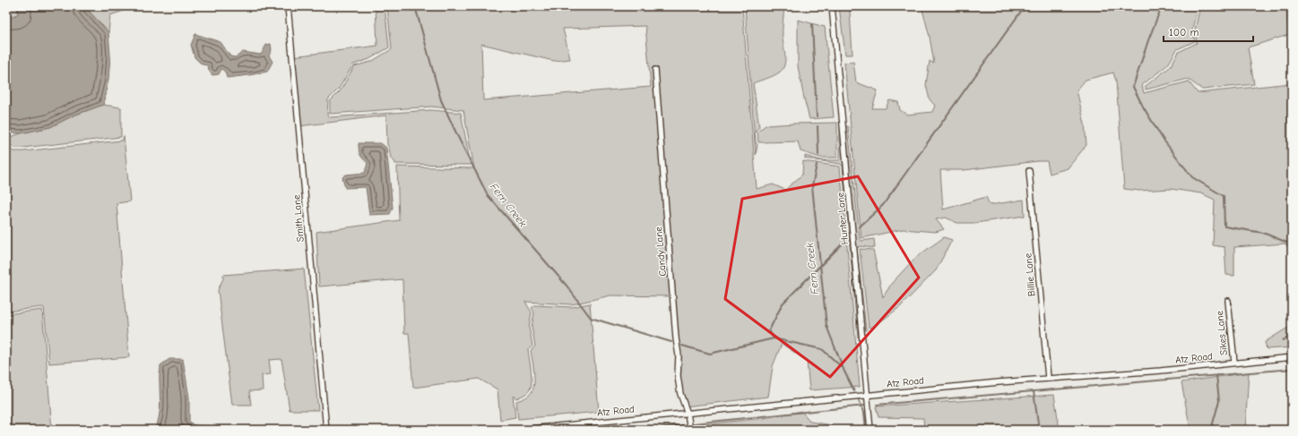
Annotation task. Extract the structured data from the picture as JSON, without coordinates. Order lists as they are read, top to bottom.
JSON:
{
  "streets": {
    "street": [
      "Smith Lane",
      "Hunter Lane",
      "Candy Lane",
      "Billie Lane",
      "Sikes Lane",
      "Atz Road"
    ]
  },
  "crossings": [
    ["Hunter Lane", "Atz Road"],
    ["Candy Lane", "Atz Road"],
    ["Billie Lane", "Atz Road"],
    ["Sikes Lane", "Atz Road"]
  ],
  "water": ["Fern Creek"],
  "scale_bar": "100 m"
}
